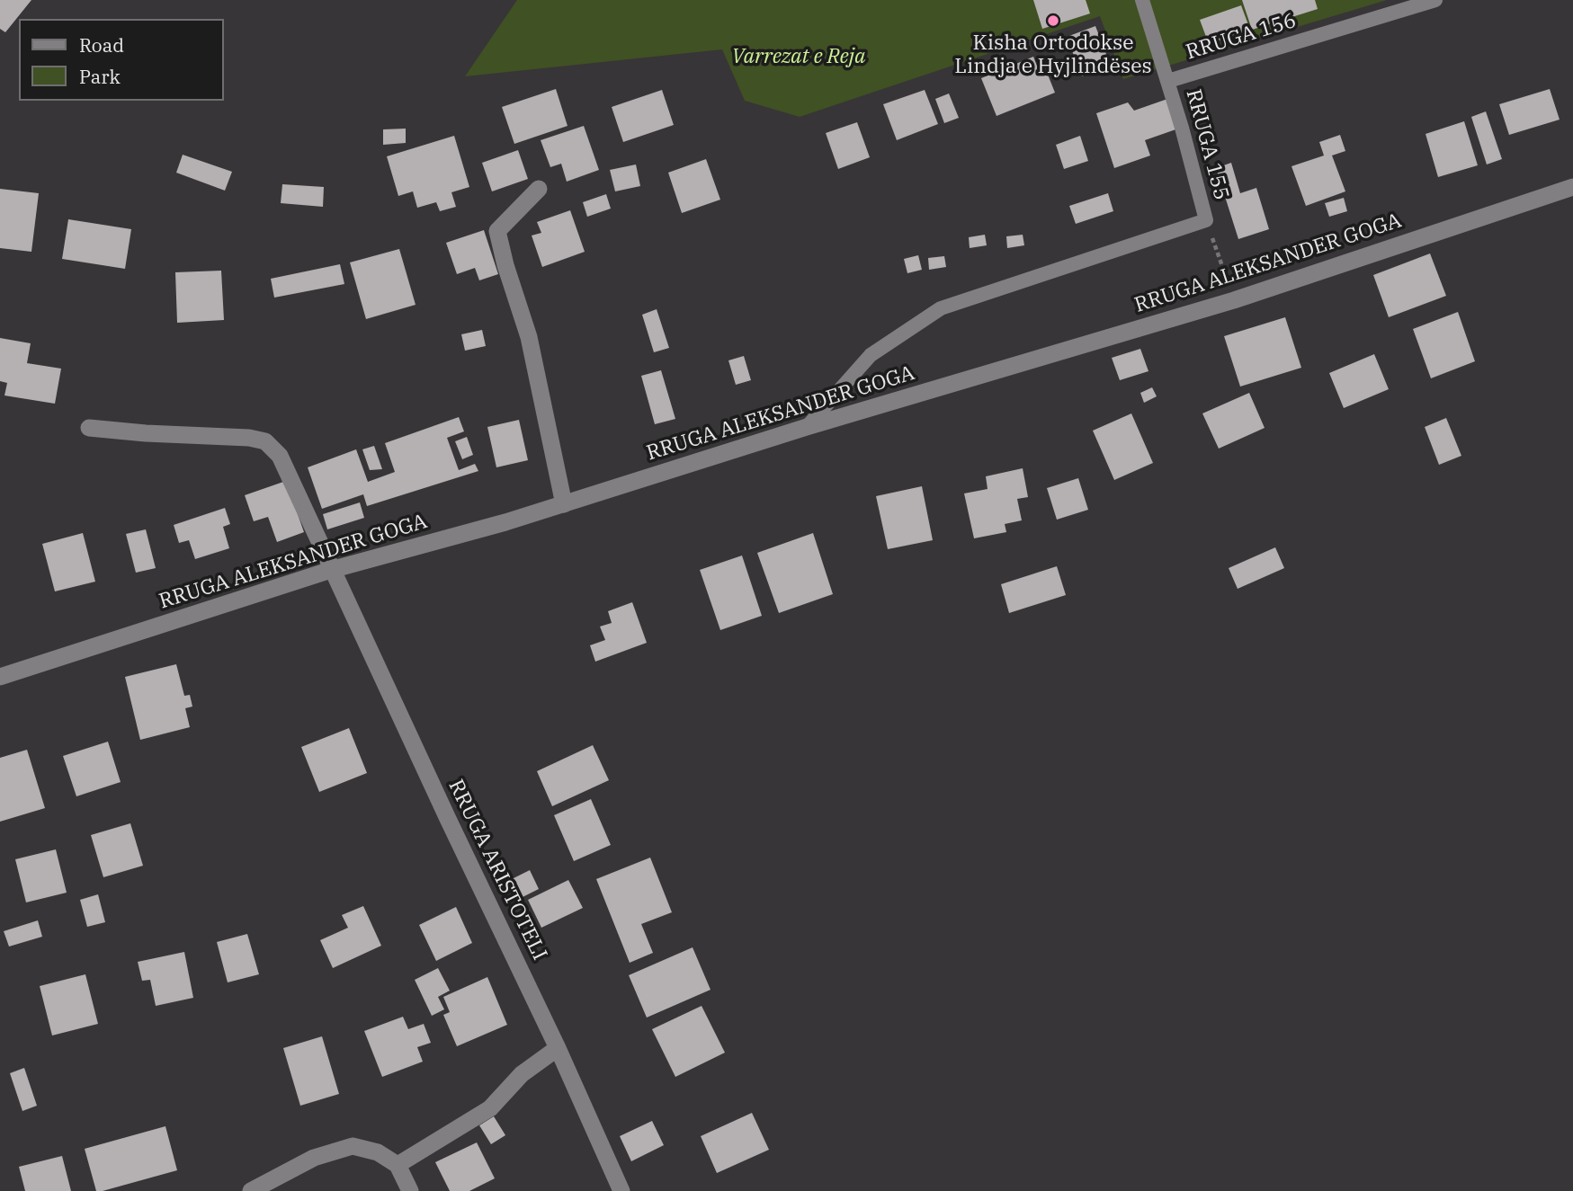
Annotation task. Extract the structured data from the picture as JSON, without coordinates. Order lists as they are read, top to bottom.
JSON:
{
  "streets": {
    "street": ["RRUGA ALEKSANDER GOGA", "RRUGA ARISTOTELI"],
    "lane": ["RRUGA 156", "RRUGA 155"]
  },
  "crossings": [
    ["RRUGA 156", "RRUGA 155"],
    ["RRUGA 155", "RRUGA ALEKSANDER GOGA"],
    ["RRUGA ALEKSANDER GOGA", "RRUGA ARISTOTELI"]
  ],
  "parks": ["Varrezat e Reja"],
  "places": ["Kisha Ortodokse Lindja e Hyjlindëses"],
  "legend": ["Road", "Park"]
}
